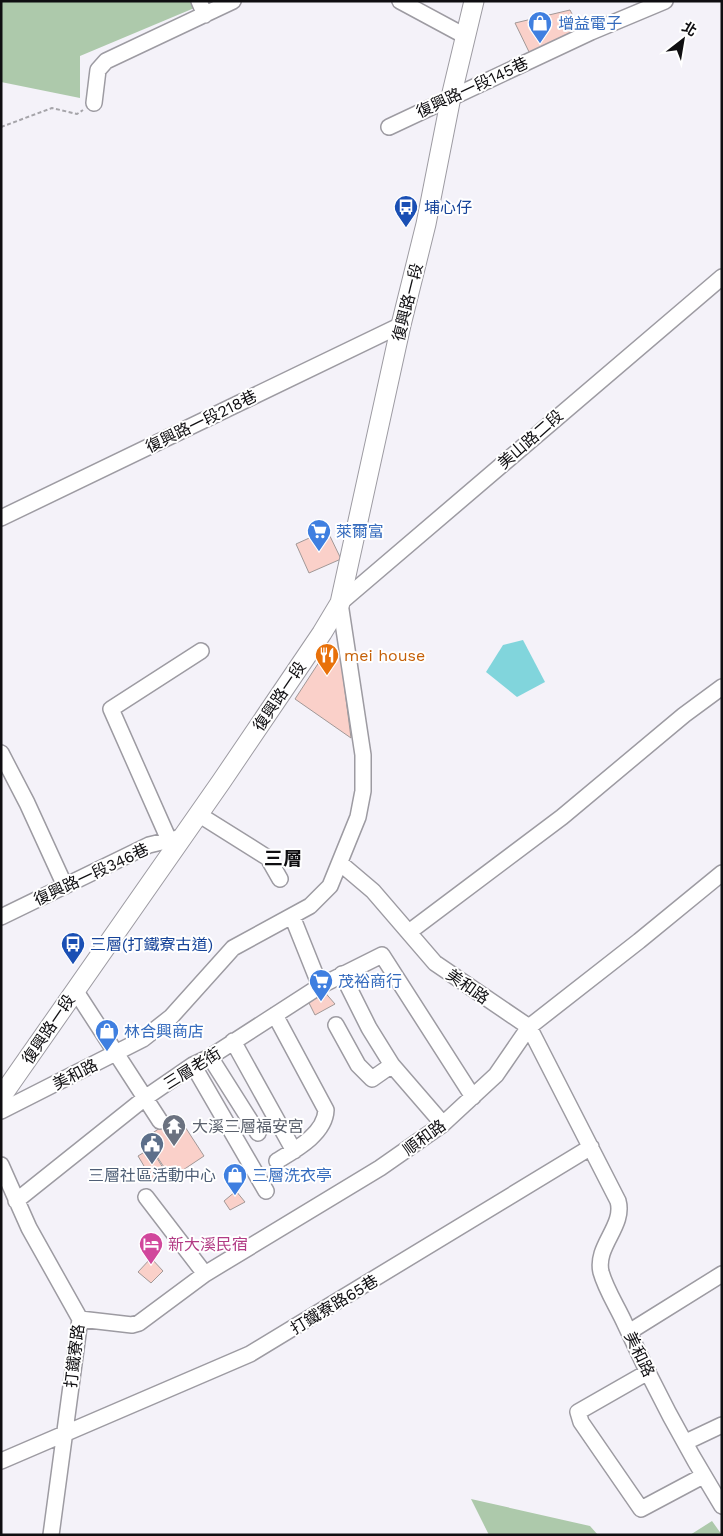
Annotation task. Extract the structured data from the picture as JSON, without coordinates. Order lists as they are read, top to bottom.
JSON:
{
  "streets": {
    "main road": ["復興路一段"],
    "street": [
      "復興路一段145巷",
      "復興路一段218巷",
      "美山路二段",
      "復興路一段346巷",
      "美和路",
      "三層老街",
      "順和路",
      "打鐵寮路65巷",
      "打鐵寮路"
    ]
  },
  "crossings": [
    ["復興路一段145巷", "復興路一段"],
    ["復興路一段", "復興路一段218巷"],
    ["復興路一段", "美山路二段"],
    ["復興路一段", "復興路一段346巷"],
    ["美和路", "順和路"],
    ["美和路", "打鐵寮路65巷"],
    ["三層老街", "順和路"],
    ["三層老街", "打鐵寮路"],
    ["順和路", "打鐵寮路"],
    ["打鐵寮路65巷", "打鐵寮路"]
  ],
  "districts": ["三層"],
  "places": {
    "shop": ["增益電子", "林合興商店", "三層洗衣亭"],
    "bus stop": ["埔心仔", "三層(打鐵寮古道)"],
    "supermarket": ["萊爾富", "茂裕商行"],
    "restaurant": ["mei house"],
    "temple": ["大溪三層福安宮"],
    "public building": ["三層社區活動中心"],
    "hotel": ["新大溪民宿"]
  },
  "north": "top right"
}
